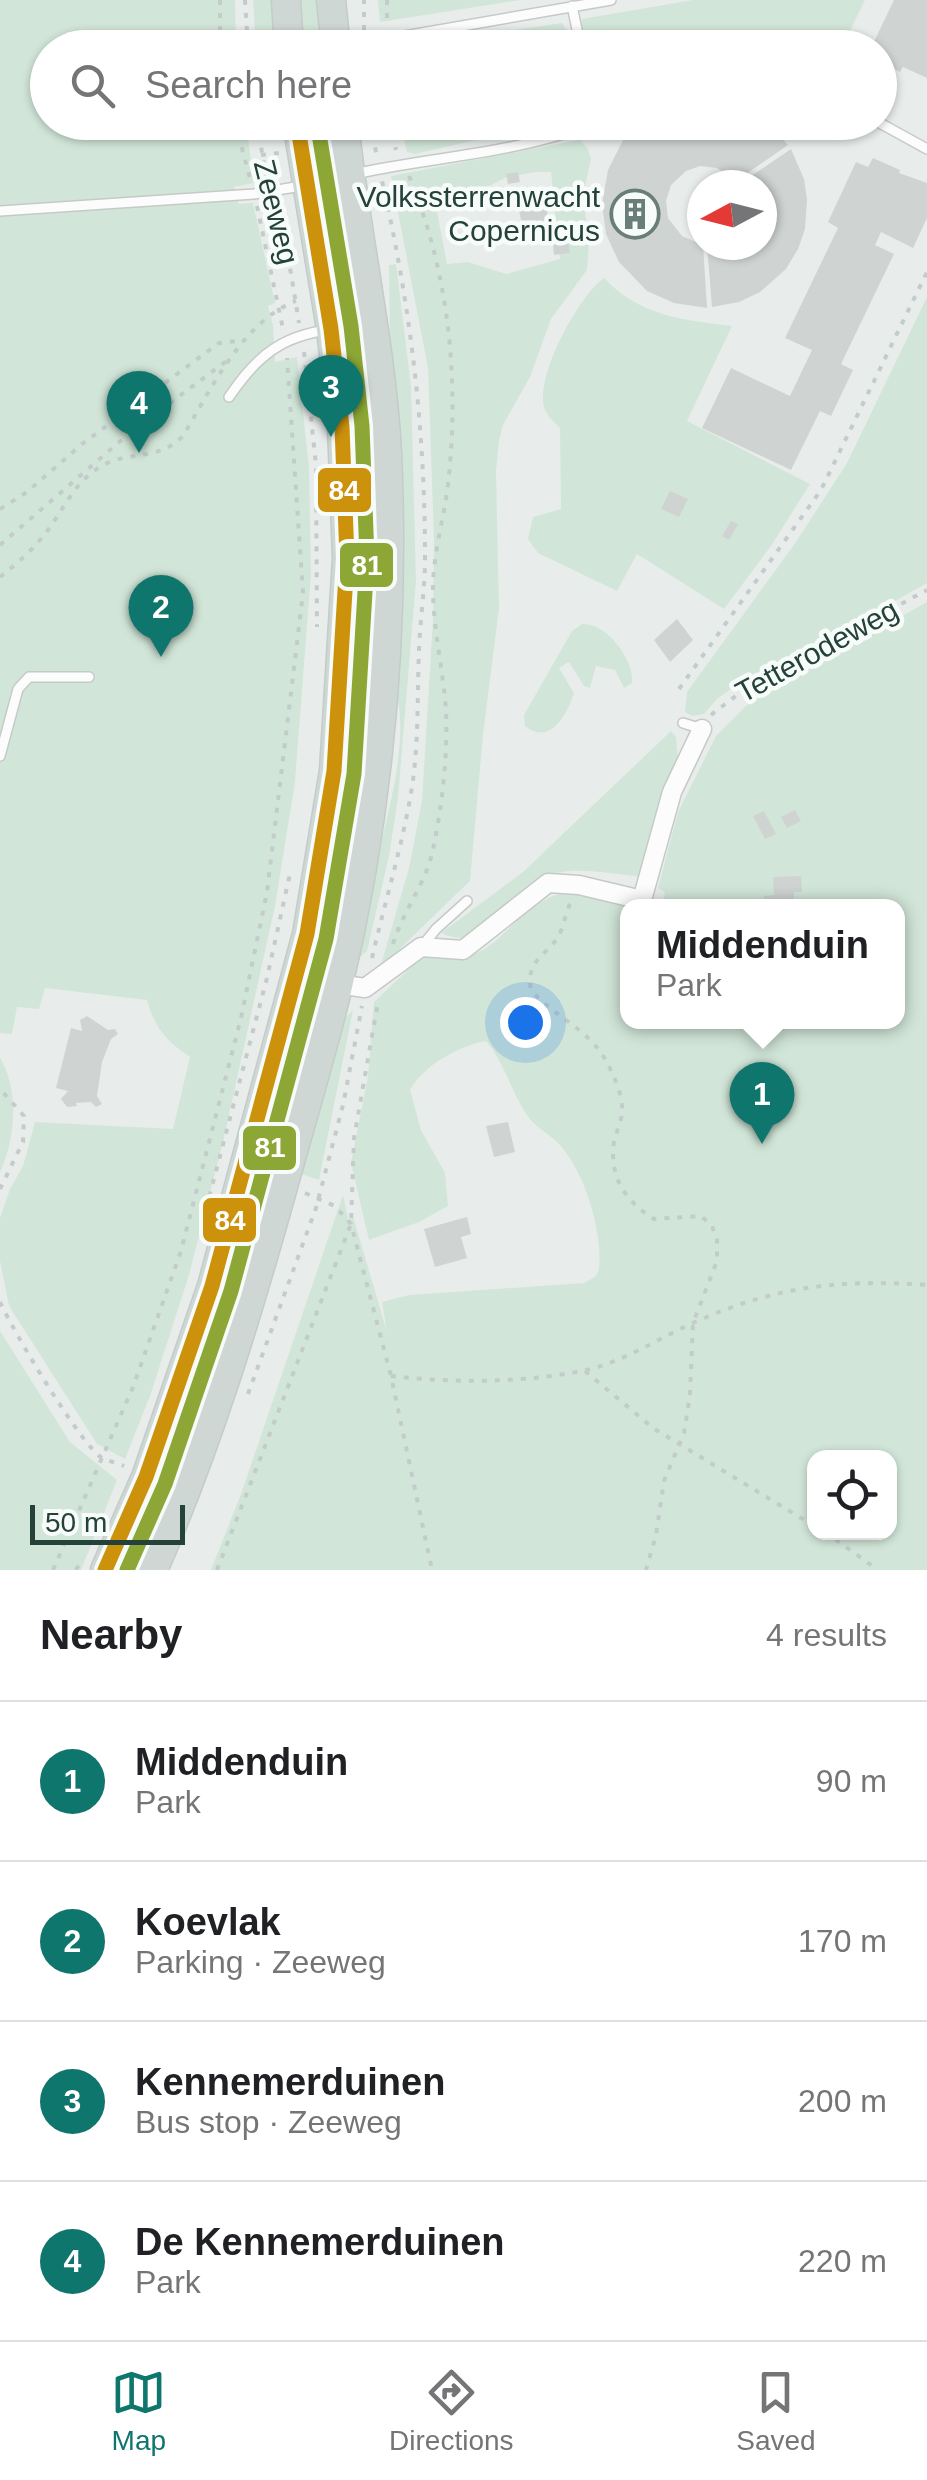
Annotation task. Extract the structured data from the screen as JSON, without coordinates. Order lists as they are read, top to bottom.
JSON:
{
  "streets": {
    "main road": ["Zeeweg"],
    "path": ["Tetterodeweg"]
  },
  "places": {
    "building": ["Volkssterrenwacht Copernicus"]
  },
  "lines": ["transit line 84", "transit line 81"],
  "scale_bar": "50 m",
  "north": "left",
  "page": {
    "search": "Search here",
    "pins": [
      "3",
      "4",
      "2",
      "1"
    ],
    "popup": ["Middenduin", "Park"],
    "scale": "50 m",
    "heading": ["Nearby", "4 results"],
    "list": [
      {
        "mark": "1",
        "name": "Middenduin",
        "note": "Park",
        "value": "90 m"
      },
      {
        "mark": "2",
        "name": "Koevlak",
        "note": "Parking · Zeeweg",
        "value": "170 m"
      },
      {
        "mark": "3",
        "name": "Kennemerduinen",
        "note": "Bus stop · Zeeweg",
        "value": "200 m"
      },
      {
        "mark": "4",
        "name": "De Kennemerduinen",
        "note": "Park",
        "value": "220 m"
      }
    ],
    "nav": ["Map", "Directions", "Saved"]
  }
}
